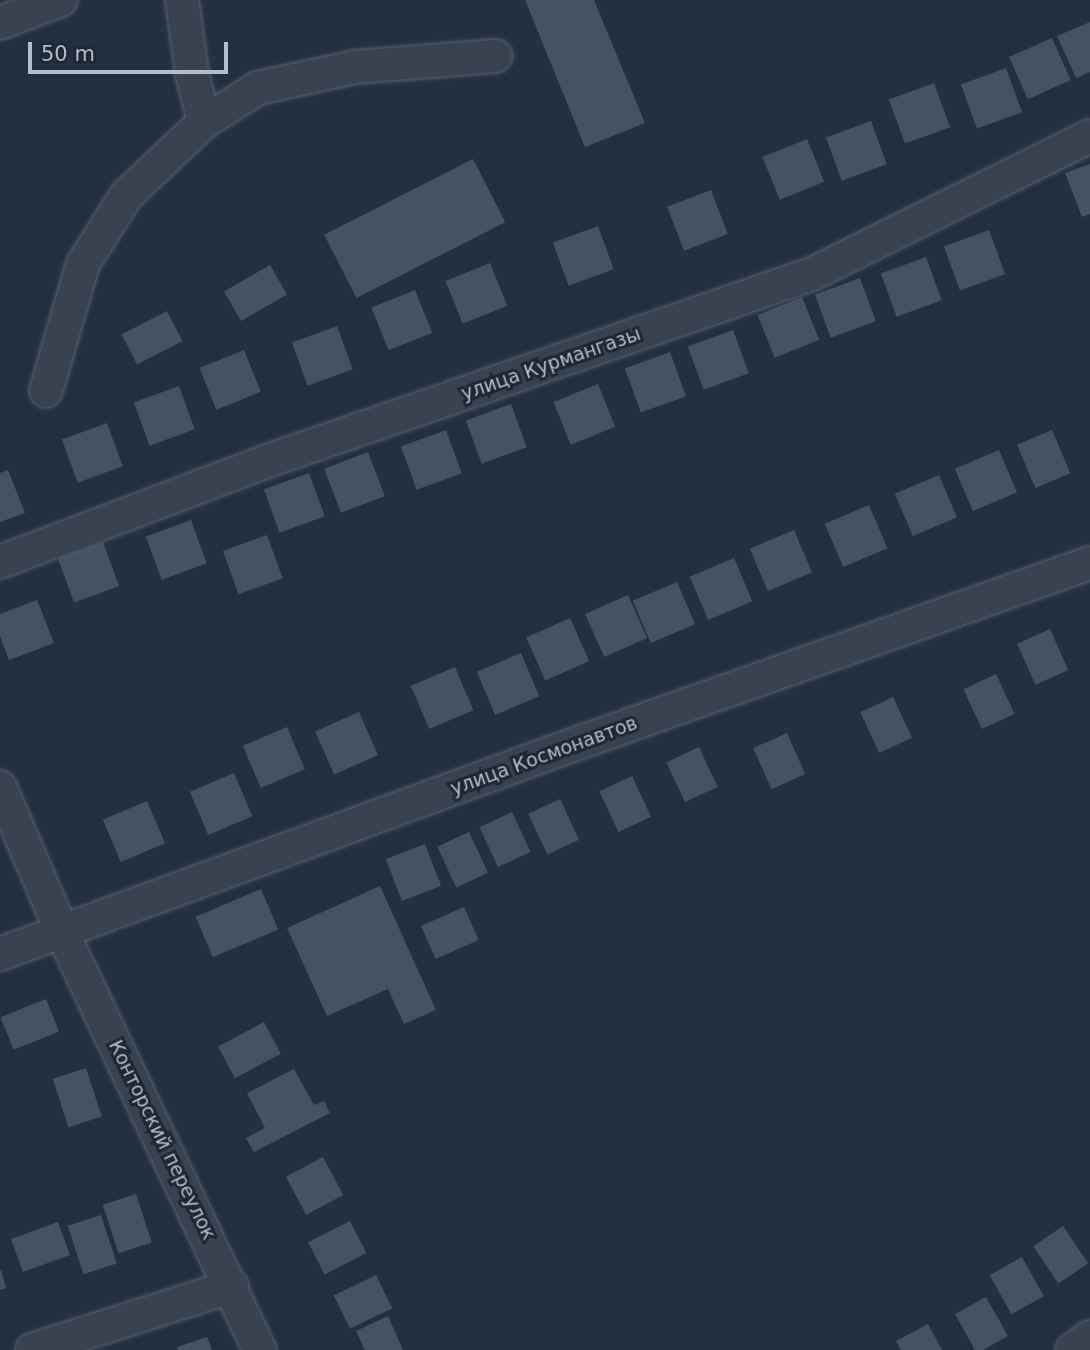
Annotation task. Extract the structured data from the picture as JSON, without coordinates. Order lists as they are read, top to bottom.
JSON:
{
  "streets": {
    "street": ["улица Курмангазы", "улица Космонавтов", "Конторский переулок"]
  },
  "crossings": [
    ["улица Космонавтов", "Конторский переулок"]
  ],
  "scale_bar": "50 m"
}
